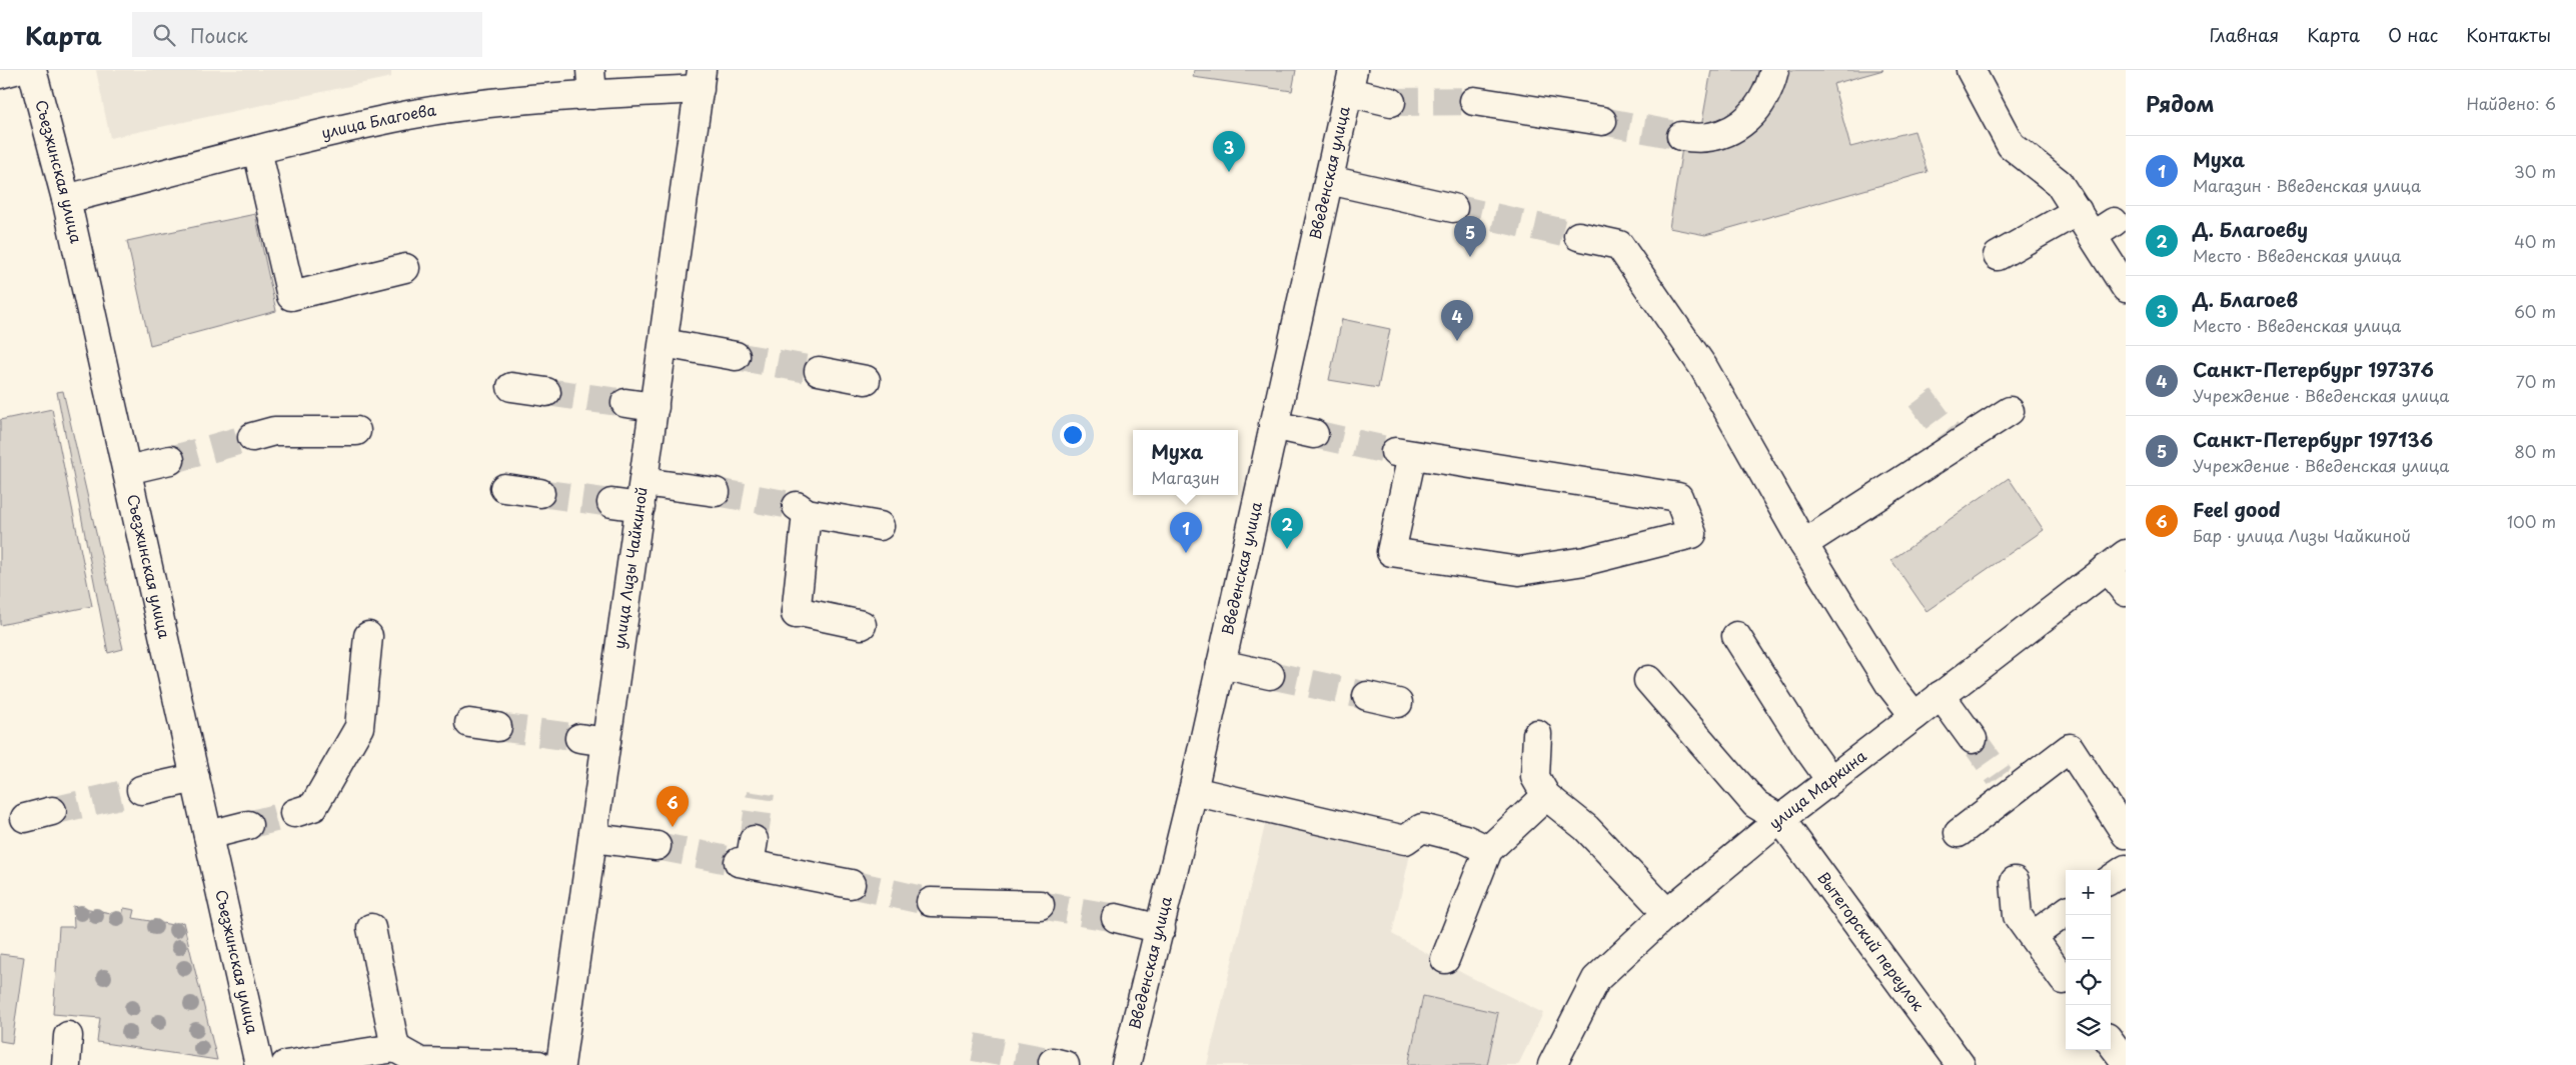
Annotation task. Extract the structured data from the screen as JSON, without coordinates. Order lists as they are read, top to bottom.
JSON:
{
  "streets": {
    "street": [
      "улица Благоева",
      "Съезжинская улица",
      "Введенская улица",
      "улица Лизы Чайкиной",
      "улица Маркина",
      "Вытегорский переулок"
    ]
  },
  "crossings": [
    ["улица Благоева", "Съезжинская улица"],
    ["улица Благоева", "улица Лизы Чайкиной"],
    ["улица Маркина", "Вытегорский переулок"]
  ],
  "page": {
    "header": "Карта",
    "search": "Поиск",
    "nav": [
      "Главная",
      "Карта",
      "О нас",
      "Контакты"
    ],
    "heading": ["Рядом", "Найдено: 6"],
    "pins": [
      "3",
      "5",
      "4",
      "2",
      "1",
      "6"
    ],
    "list": [
      {
        "mark": "1",
        "name": "Муха",
        "note": "Магазин · Введенская улица",
        "value": "30 m"
      },
      {
        "mark": "2",
        "name": "Д. Благоеву",
        "note": "Место · Введенская улица",
        "value": "40 m"
      },
      {
        "mark": "3",
        "name": "Д. Благоев",
        "note": "Место · Введенская улица",
        "value": "60 m"
      },
      {
        "mark": "4",
        "name": "Санкт-Петербург 197376",
        "note": "Учреждение · Введенская улица",
        "value": "70 m"
      },
      {
        "mark": "5",
        "name": "Санкт-Петербург 197136",
        "note": "Учреждение · Введенская улица",
        "value": "80 m"
      },
      {
        "mark": "6",
        "name": "Feel good",
        "note": "Бар · улица Лизы Чайкиной",
        "value": "100 m"
      }
    ],
    "popup": ["Муха", "Магазин"],
    "map_buttons": ["+", "−"]
  }
}
